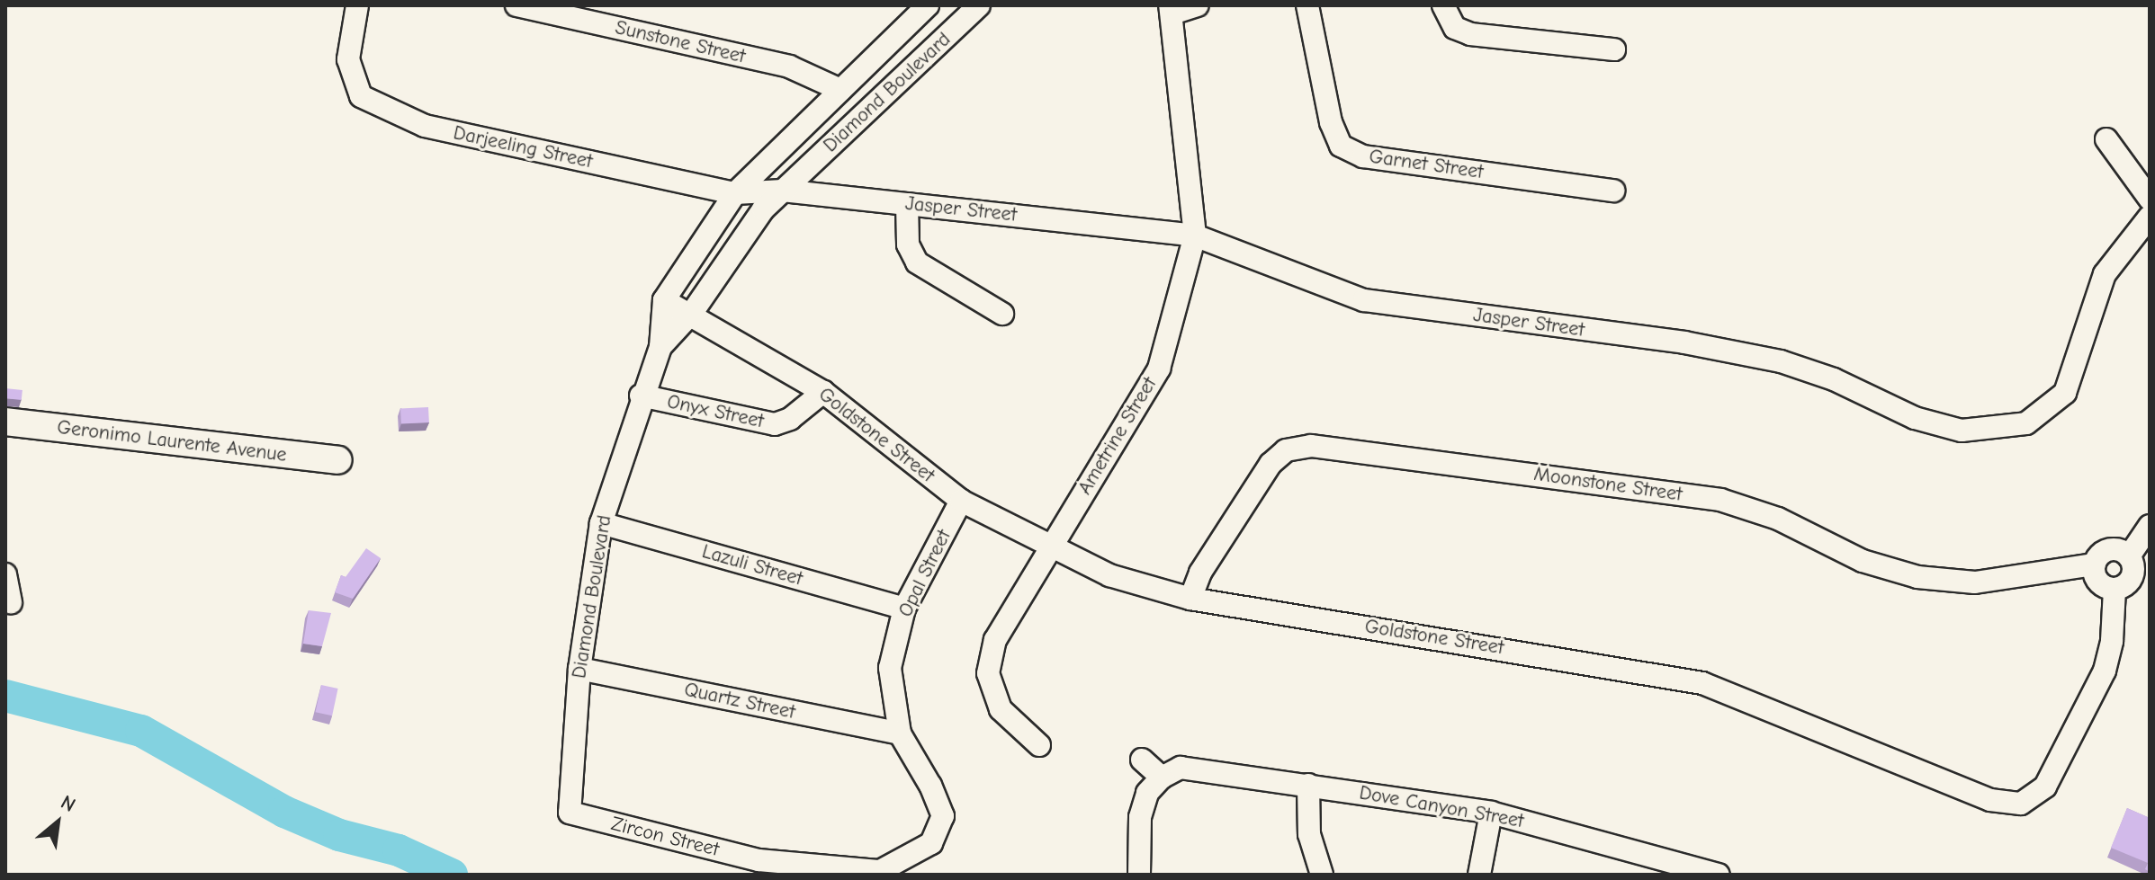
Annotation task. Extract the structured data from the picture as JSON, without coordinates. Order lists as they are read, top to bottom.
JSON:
{
  "streets": {
    "street": [
      "Sunstone Street",
      "Diamond Boulevard",
      "Darjeeling Street",
      "Garnet Street",
      "Jasper Street",
      "Onyx Street",
      "Goldstone Street",
      "Ametrine Street",
      "Geronimo Laurente Avenue",
      "Moonstone Street",
      "Lazuli Street",
      "Opal Street",
      "Quartz Street",
      "Dove Canyon Street",
      "Zircon Street"
    ]
  },
  "crossings": [
    ["Sunstone Street", "Diamond Boulevard"],
    ["Diamond Boulevard", "Darjeeling Street"],
    ["Diamond Boulevard", "Jasper Street"],
    ["Diamond Boulevard", "Onyx Street"],
    ["Diamond Boulevard", "Goldstone Street"],
    ["Diamond Boulevard", "Lazuli Street"],
    ["Diamond Boulevard", "Quartz Street"],
    ["Diamond Boulevard", "Zircon Street"],
    ["Darjeeling Street", "Jasper Street"],
    ["Jasper Street", "Ametrine Street"],
    ["Onyx Street", "Goldstone Street"],
    ["Goldstone Street", "Ametrine Street"],
    ["Goldstone Street", "Moonstone Street"],
    ["Goldstone Street", "Opal Street"],
    ["Lazuli Street", "Opal Street"],
    ["Opal Street", "Quartz Street"],
    ["Opal Street", "Zircon Street"],
    ["Quartz Street", "Zircon Street"]
  ],
  "north": "top right"
}
